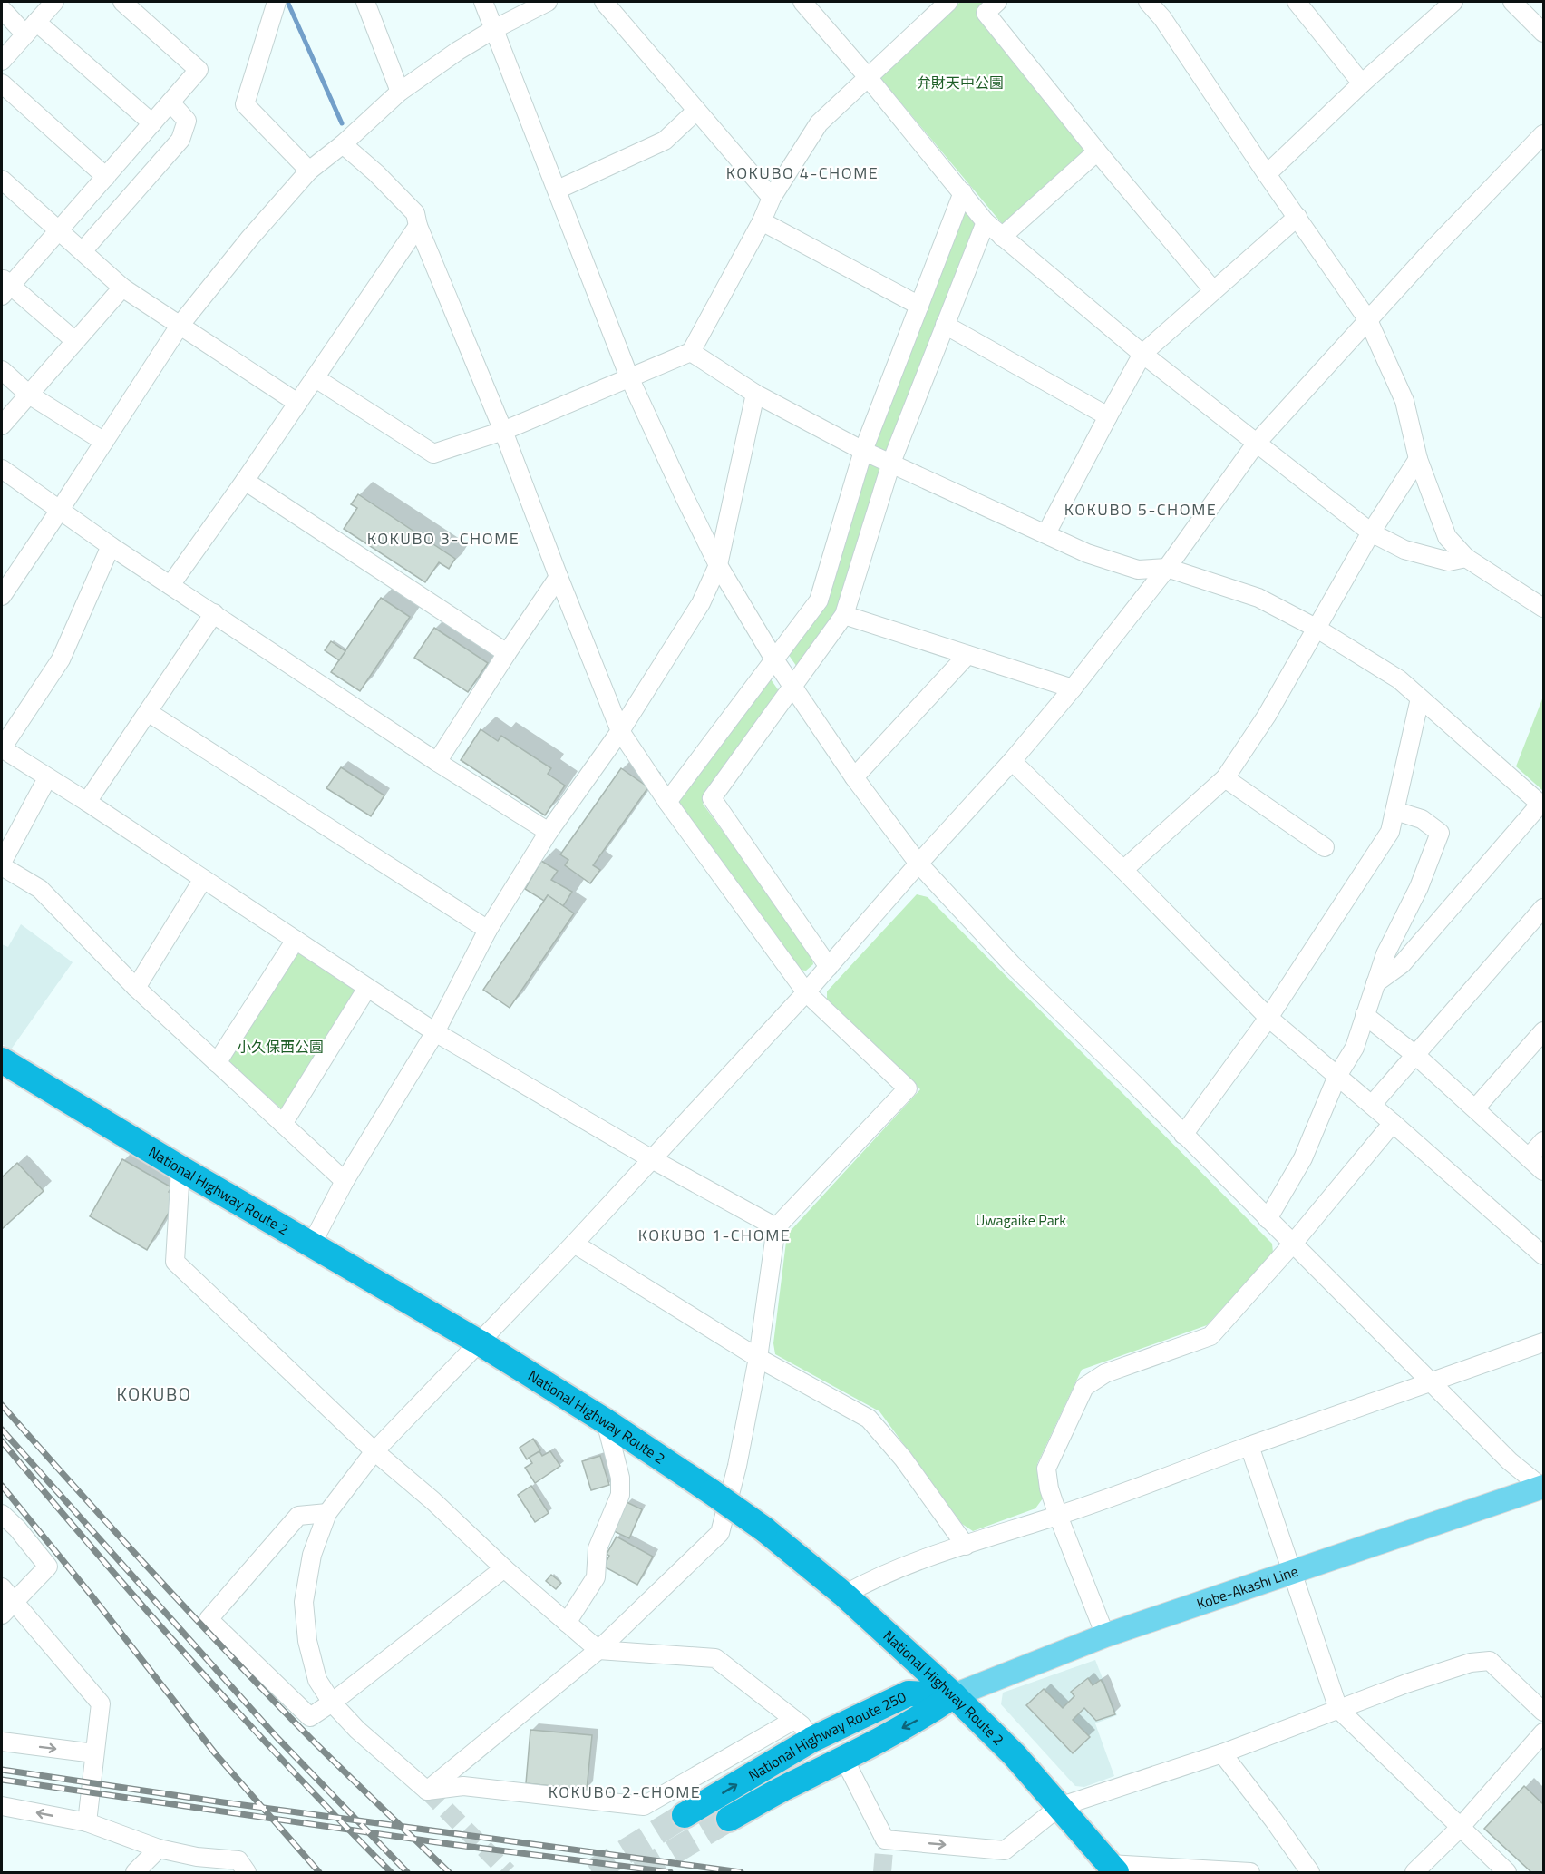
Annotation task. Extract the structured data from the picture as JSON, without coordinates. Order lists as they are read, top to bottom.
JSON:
{
  "streets": {
    "highway": ["National Highway Route 2", "National Highway Route 250"],
    "main road": ["Kobe-Akashi Line"]
  },
  "crossings": [
    ["National Highway Route 2", "Kobe-Akashi Line"],
    ["National Highway Route 2", "National Highway Route 250"],
    ["Kobe-Akashi Line", "National Highway Route 250"]
  ],
  "districts": [
    "KOKUBO 4-CHOME",
    "KOKUBO 5-CHOME",
    "KOKUBO 3-CHOME",
    "KOKUBO 1-CHOME",
    "KOKUBO",
    "KOKUBO 2-CHOME"
  ],
  "parks": ["弁財天中公園", "小久保西公園", "Uwagaike Park"]
}
